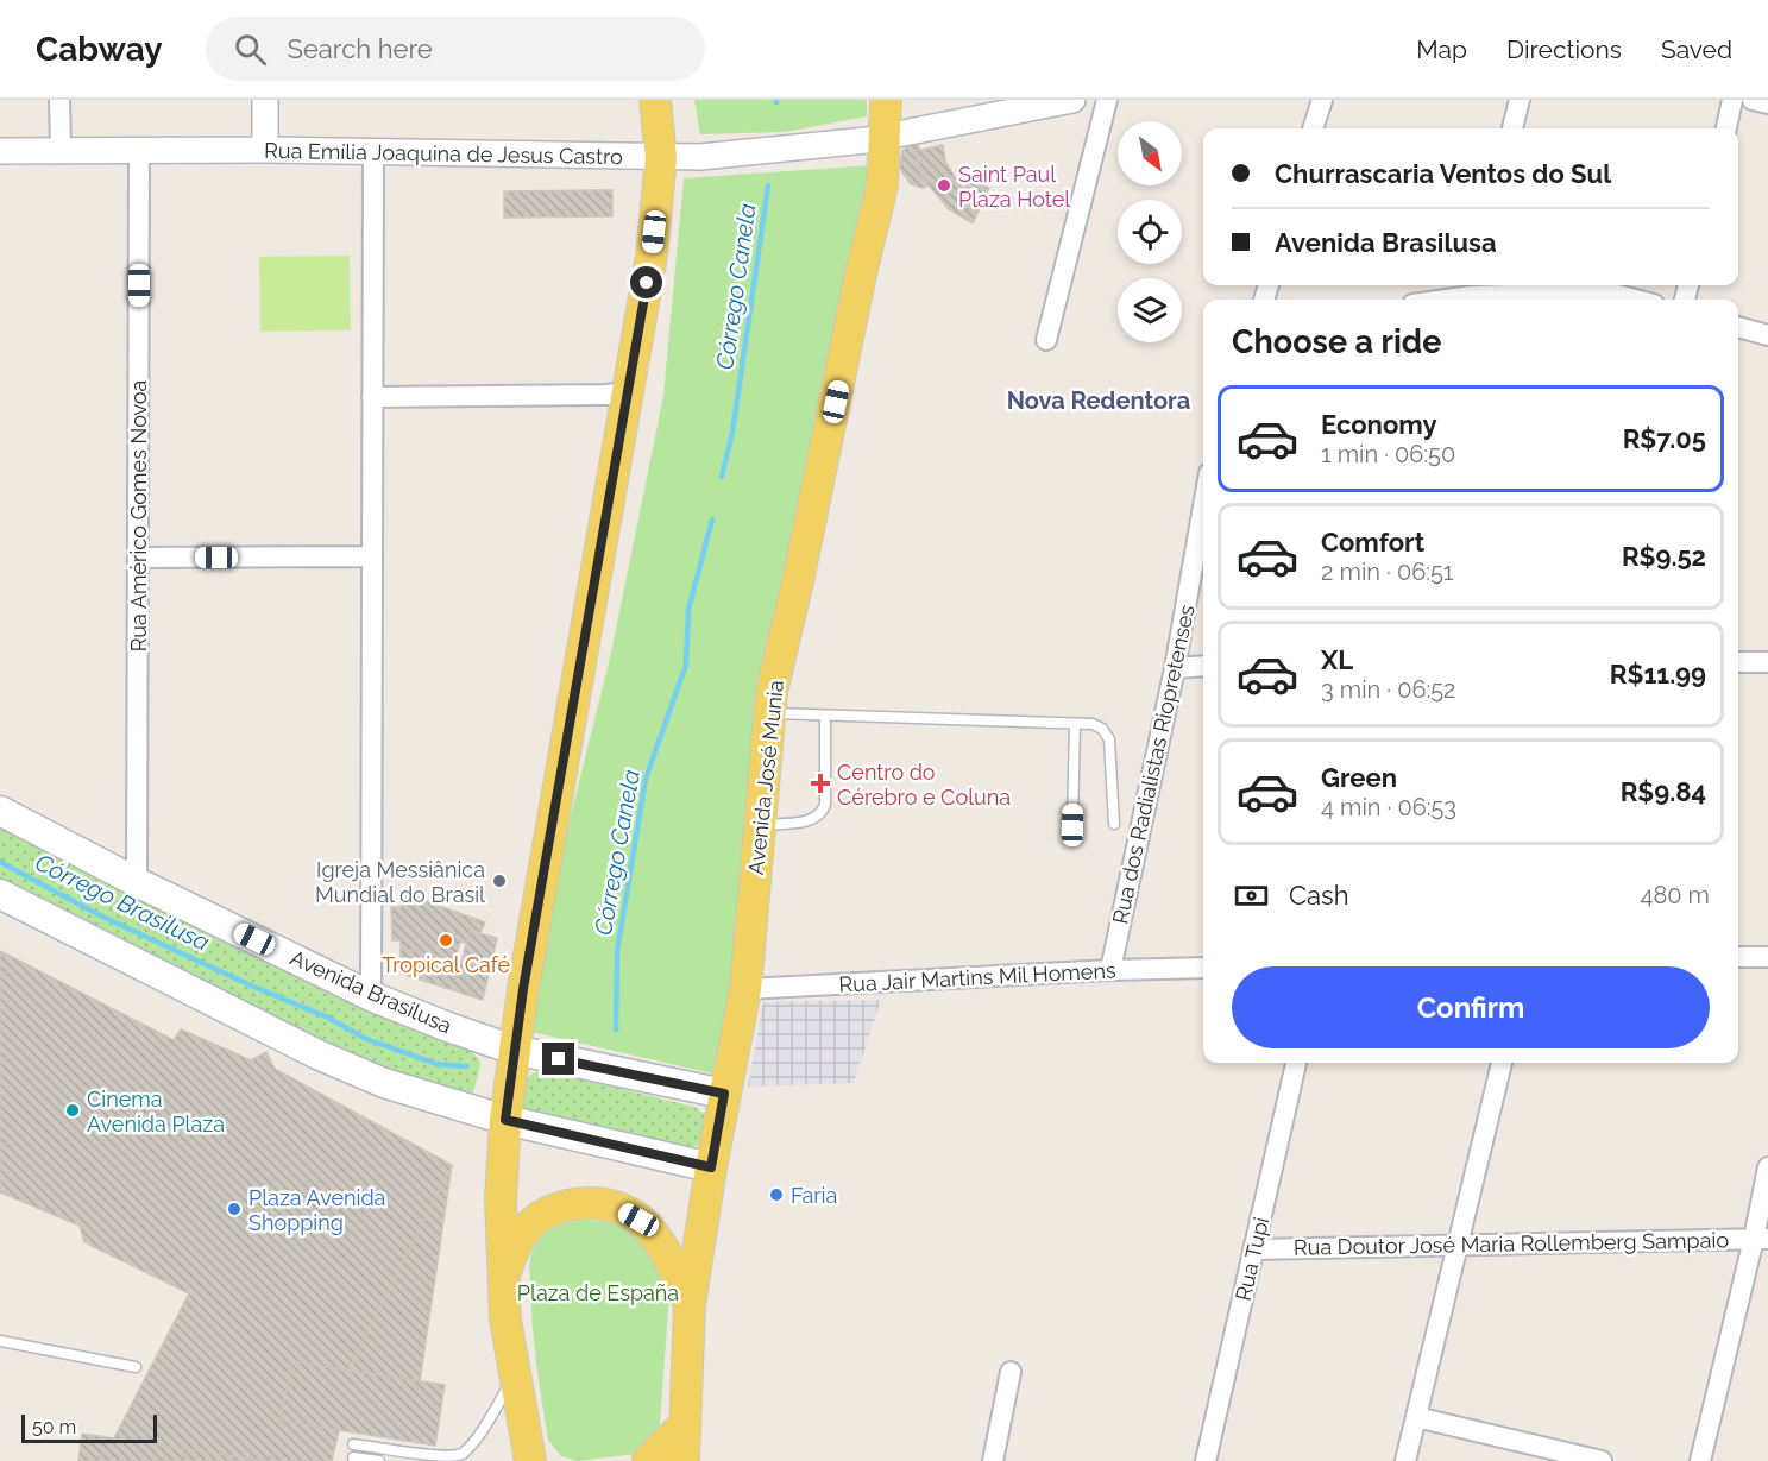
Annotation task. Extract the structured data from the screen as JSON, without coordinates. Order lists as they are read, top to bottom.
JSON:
{
  "streets": {
    "main road": ["Avenida José Munia", "Avenida Brasilusa"],
    "street": [
      "Rua Emília Joaquina de Jesus Castro",
      "Rua Américo Gomes Novoa",
      "Rua dos Radialistas Riopretenses",
      "Rua Jair Martins Mil Homens",
      "Rua Doutor José Maria Rollemberg Sampaio",
      "Rua Tupi"
    ]
  },
  "crossings": [
    ["Rua Emília Joaquina de Jesus Castro", "Rua Américo Gomes Novoa"],
    ["Rua Emília Joaquina de Jesus Castro", "Avenida José Munia"],
    ["Rua Américo Gomes Novoa", "Avenida Brasilusa"],
    ["Rua dos Radialistas Riopretenses", "Rua Jair Martins Mil Homens"],
    ["Avenida José Munia", "Rua Jair Martins Mil Homens"],
    ["Avenida José Munia", "Avenida Brasilusa"],
    ["Rua Doutor José Maria Rollemberg Sampaio", "Rua Tupi"]
  ],
  "districts": ["Nova Redentora"],
  "water": ["Córrego Canela", "Córrego Brasilusa"],
  "parks": ["Plaza de España"],
  "places": {
    "other": [
      "Saint Paul Plaza Hotel",
      "Igreja Messiânica Mundial do Brasil",
      "Tropical Café",
      "Cinema Avenida Plaza",
      "Faria",
      "Plaza Avenida Shopping"
    ],
    "health": ["Centro do Cérebro e Coluna"]
  },
  "scale_bar": "50 m",
  "north": "bottom right",
  "page": {
    "header": "Cabway",
    "search": "Search here",
    "nav": ["Map", "Directions", "Saved"],
    "banner": ["Churrascaria Ventos do Sul", "Avenida Brasilusa"],
    "heading": "Choose a ride",
    "list": [
      {
        "name": "Economy",
        "note": "1 min · 06:50",
        "value": "R$7.05"
      },
      {
        "name": "Comfort",
        "note": "2 min · 06:51",
        "value": "R$9.52"
      },
      {
        "name": "XL",
        "note": "3 min · 06:52",
        "value": "R$11.99"
      },
      {
        "name": "Green",
        "note": "4 min · 06:53",
        "value": "R$9.84"
      }
    ],
    "pay": ["Cash", "480 m"],
    "buttons": "Confirm",
    "scale": "50 m"
  }
}
